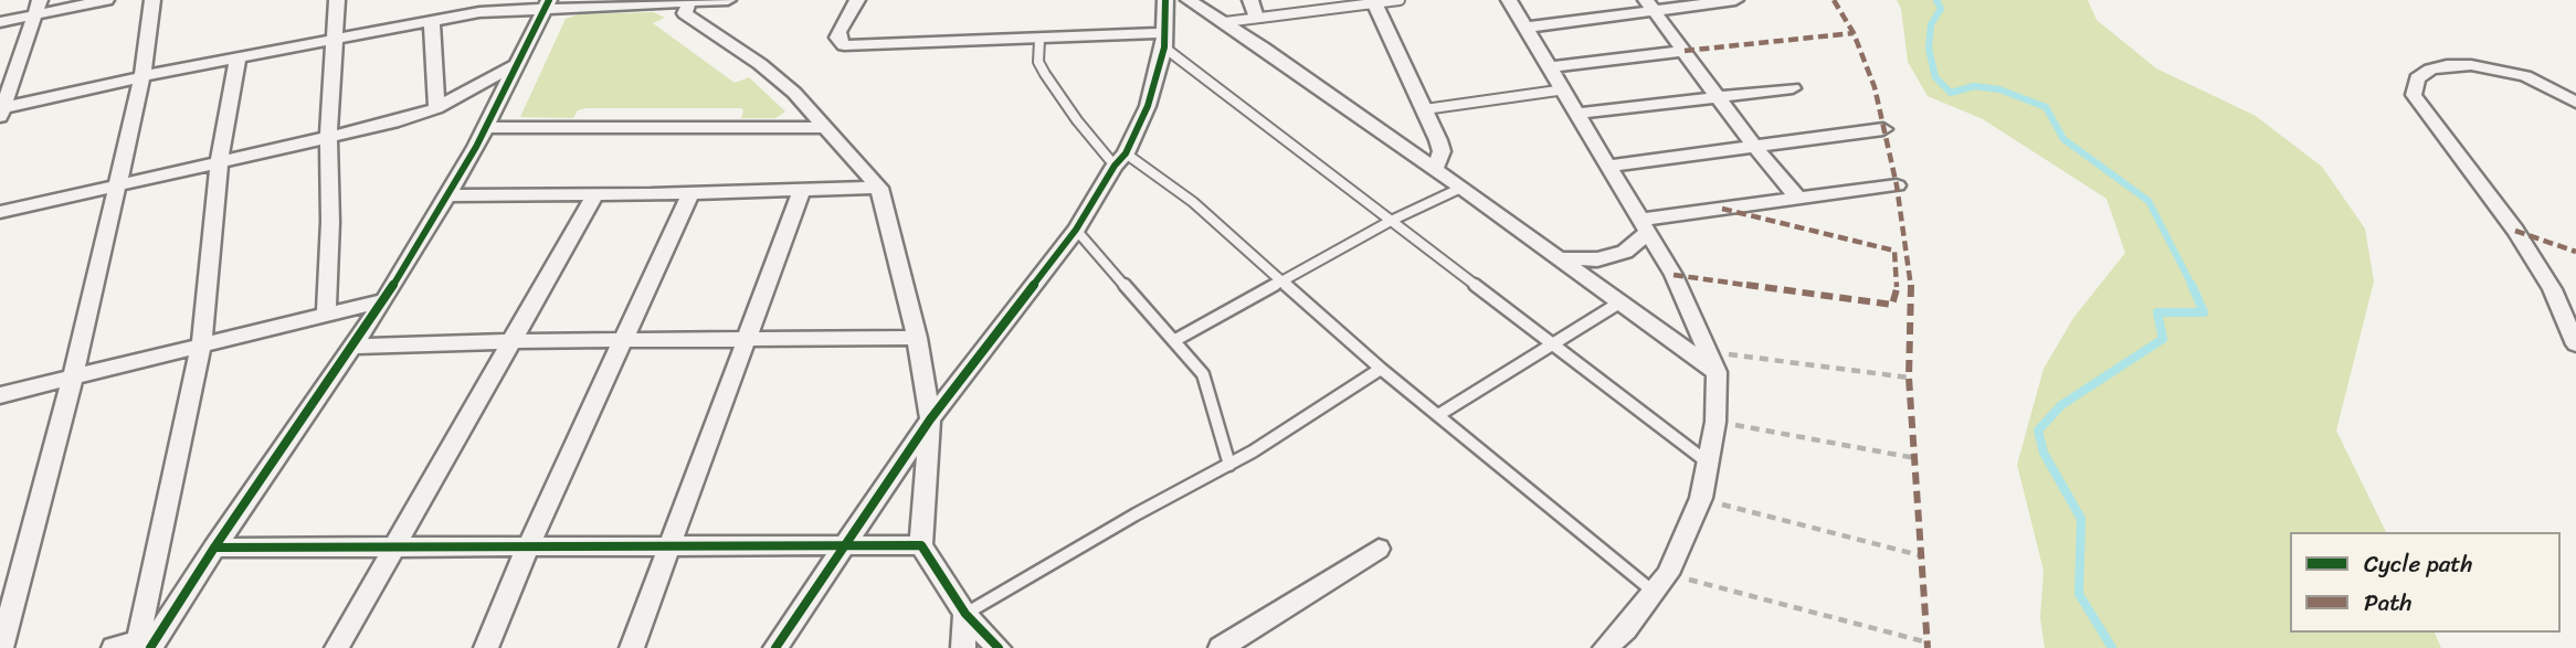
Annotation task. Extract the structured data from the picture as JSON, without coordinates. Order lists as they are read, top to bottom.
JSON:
{
  "legend": ["Cycle path", "Path"]
}
